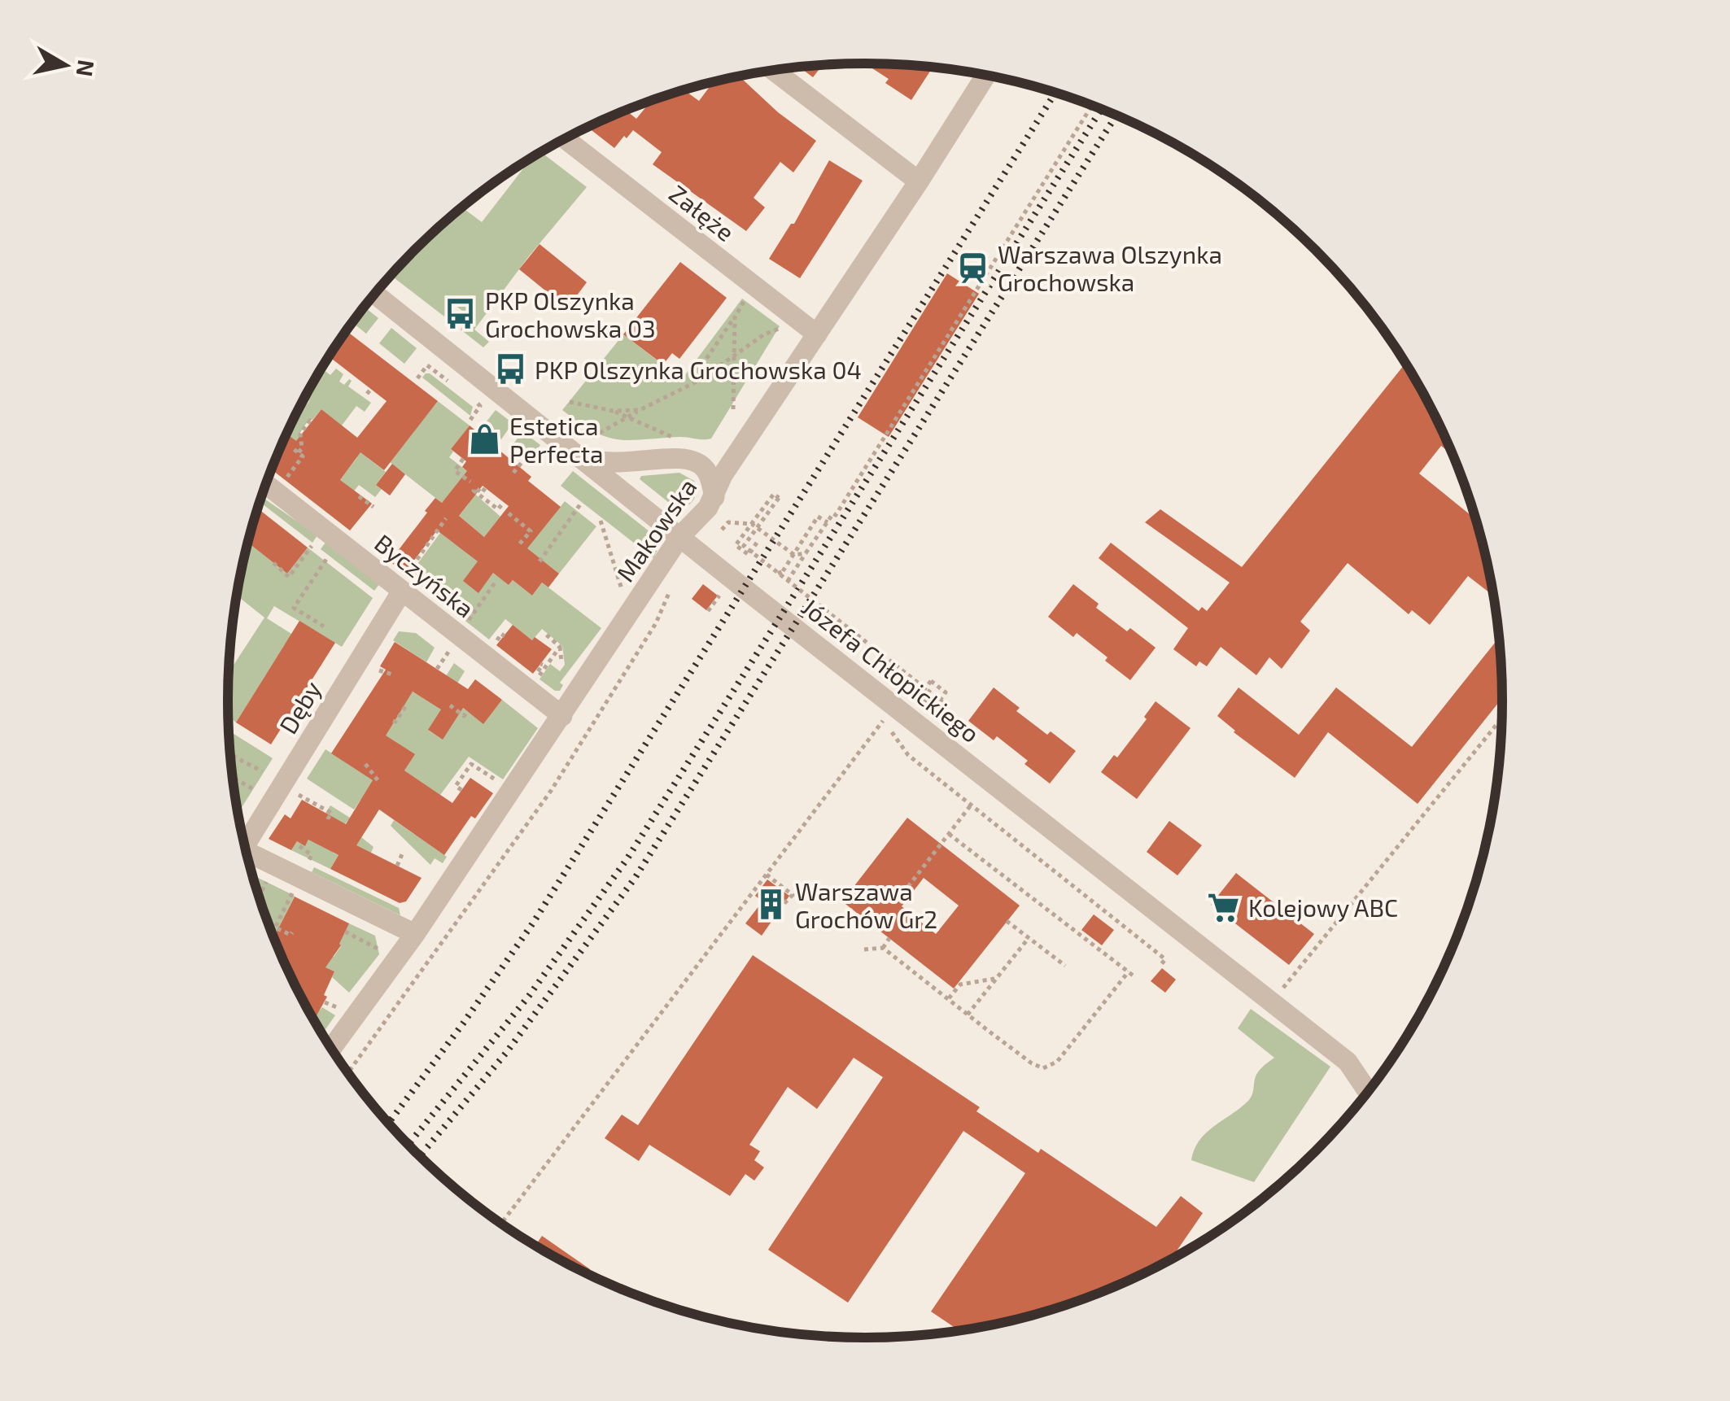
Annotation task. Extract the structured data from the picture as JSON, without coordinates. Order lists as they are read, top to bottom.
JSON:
{
  "streets": {
    "street": [
      "Załęże",
      "Makowska",
      "Byczyńska",
      "Józefa Chłopickiego",
      "Dęby"
    ]
  },
  "crossings": [
    ["Załęże", "Makowska"],
    ["Makowska", "Byczyńska"],
    ["Makowska", "Józefa Chłopickiego"],
    ["Byczyńska", "Dęby"]
  ],
  "places": {
    "station": ["Warszawa Olszynka Grochowska"],
    "bus stop": ["PKP Olszynka Grochowska 03", "PKP Olszynka Grochowska 04"],
    "shop": ["Estetica Perfecta"],
    "building": ["Warszawa Grochów Gr2"],
    "supermarket": ["Kolejowy ABC"]
  },
  "north": "right"
}
